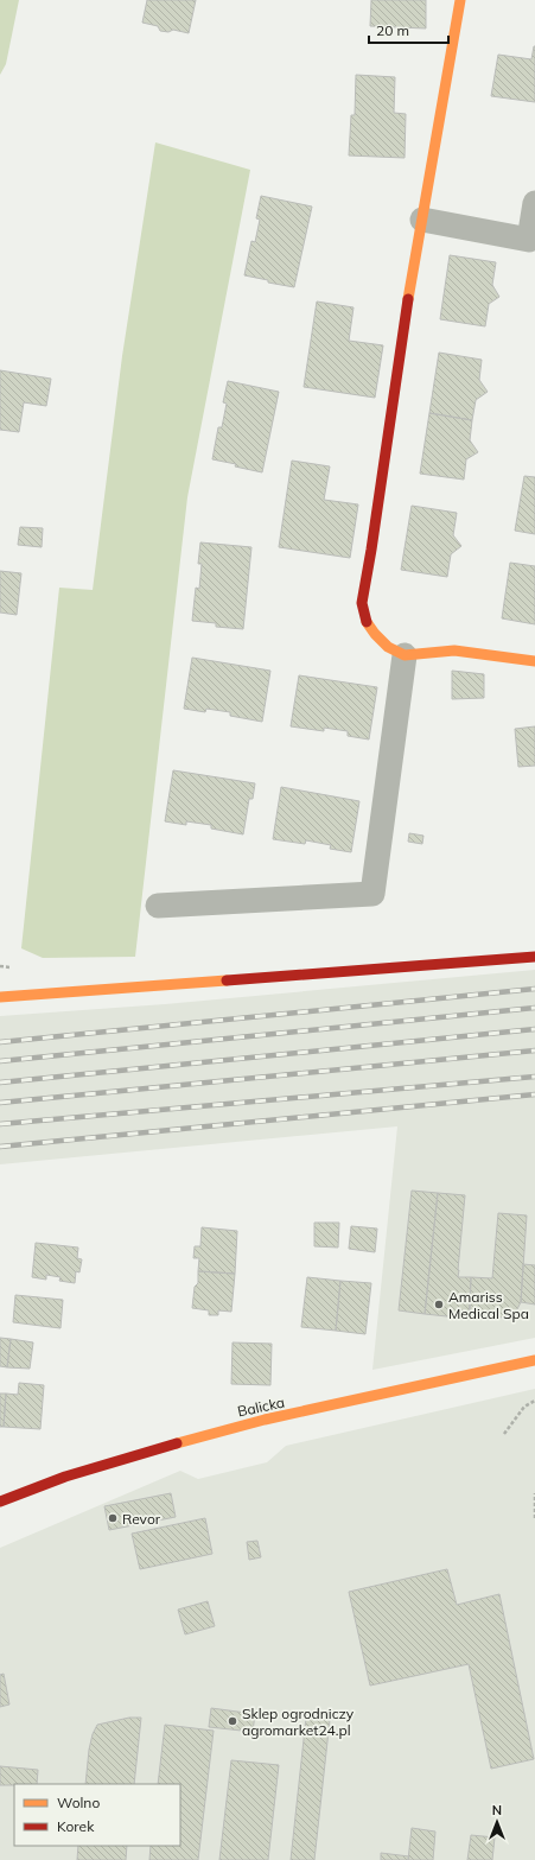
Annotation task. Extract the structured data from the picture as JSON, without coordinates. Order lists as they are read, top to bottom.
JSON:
{
  "streets": {
    "street": ["Balicka"]
  },
  "places": ["Amariss Medical Spa", "Revor", "Sklep ogrodniczy agromarket24.pl"],
  "legend": ["Wolno", "Korek"],
  "scale_bar": "20 m",
  "north": "top"
}
